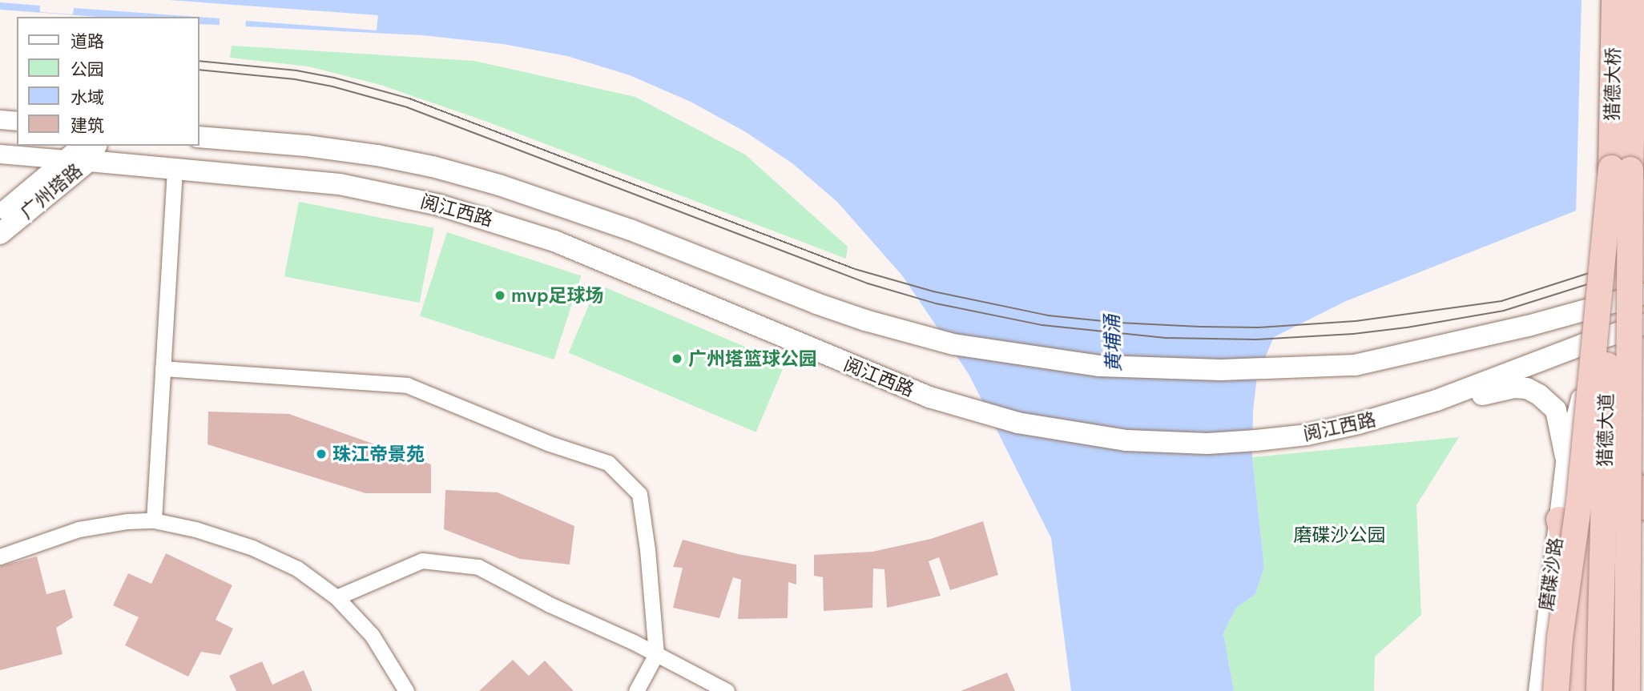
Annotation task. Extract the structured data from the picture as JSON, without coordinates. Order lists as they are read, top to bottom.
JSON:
{
  "streets": {
    "highway": ["猎德大桥", "猎德大道"],
    "main road": ["广州塔路", "阅江西路"],
    "street": ["磨碟沙路"]
  },
  "crossings": [
    ["猎德大桥", "猎德大道"],
    ["广州塔路", "阅江西路"],
    ["阅江西路", "磨碟沙路"]
  ],
  "water": ["黄埔涌"],
  "parks": ["磨碟沙公园"],
  "places": ["mvp足球场", "广州塔篮球公园", "珠江帝景苑"],
  "legend": [
    "道路",
    "公园",
    "水域",
    "建筑"
  ]
}
